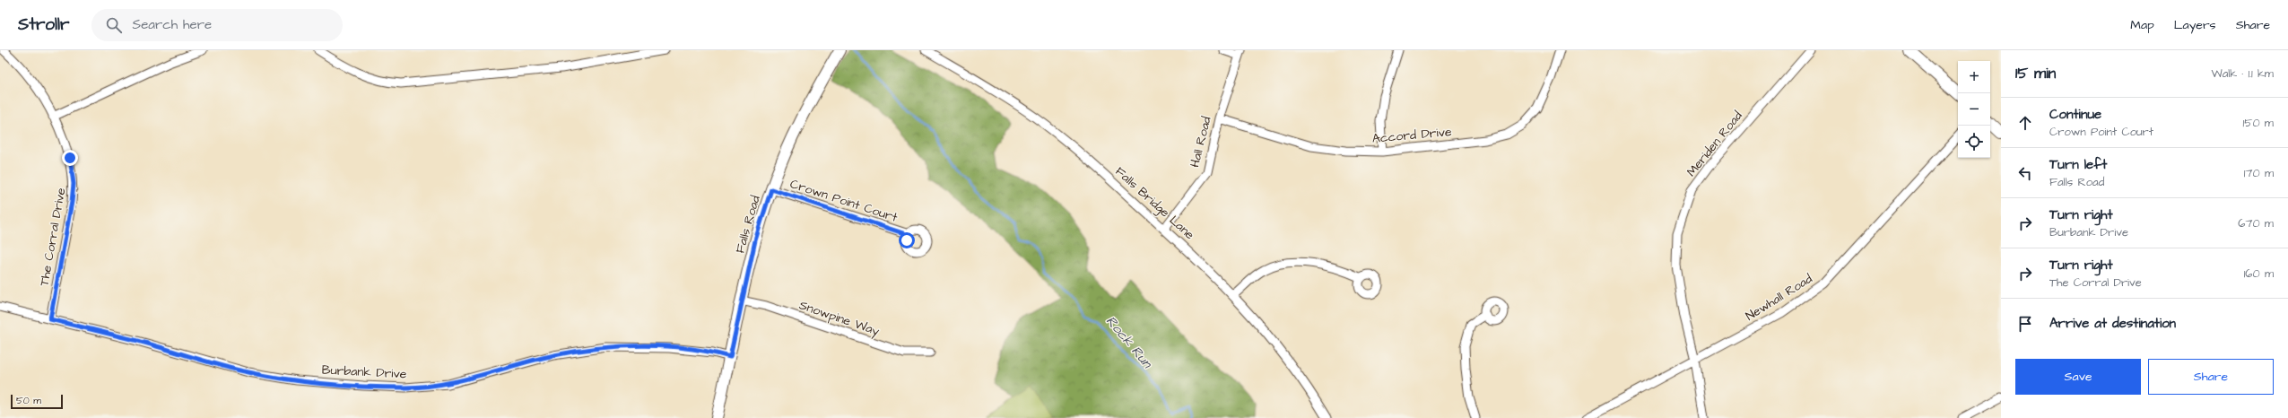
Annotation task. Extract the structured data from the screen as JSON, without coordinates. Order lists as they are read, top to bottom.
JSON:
{
  "streets": {
    "main road": ["Falls Road"],
    "street": [
      "Accord Drive",
      "Hall Road",
      "Meriden Road",
      "Crown Point Court",
      "Falls Bridge Lane",
      "The Corral Drive",
      "Newhall Road",
      "Snowpine Way",
      "Burbank Drive"
    ]
  },
  "crossings": [
    ["Accord Drive", "Hall Road"],
    ["Hall Road", "Falls Bridge Lane"],
    ["Meriden Road", "Newhall Road"],
    ["Crown Point Court", "Falls Road"],
    ["Falls Road", "Snowpine Way"],
    ["Falls Road", "Burbank Drive"],
    ["The Corral Drive", "Burbank Drive"]
  ],
  "water": ["Rock Run"],
  "scale_bar": "50 m",
  "page": {
    "header": "Strollr",
    "search": "Search here",
    "nav": ["Map", "Layers", "Share"],
    "heading": ["15 min", "Walk · 1.1 km"],
    "map_buttons": ["+", "−"],
    "list": [
      ["Continue", "Crown Point Court", "150 m"],
      ["Turn left", "Falls Road", "170 m"],
      ["Turn right", "Burbank Drive", "670 m"],
      ["Turn right", "The Corral Drive", "160 m"],
      "Arrive at destination"
    ],
    "buttons": ["Save", "Share"],
    "scale": "50 m"
  }
}
